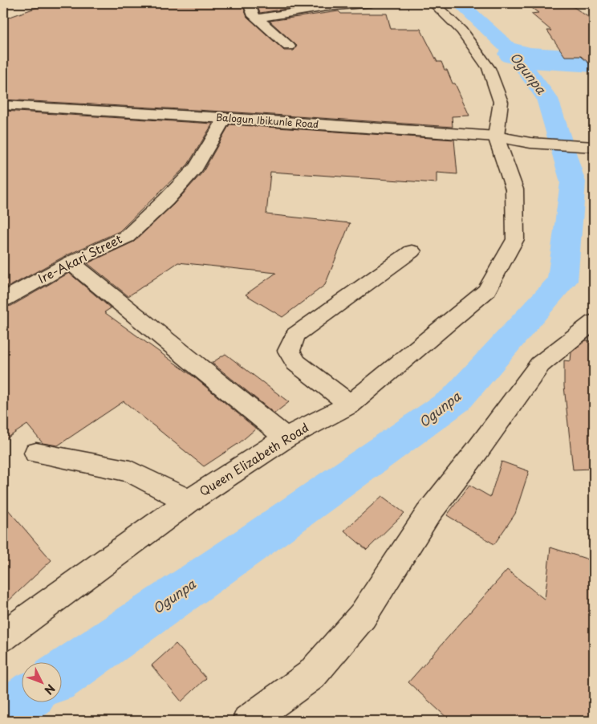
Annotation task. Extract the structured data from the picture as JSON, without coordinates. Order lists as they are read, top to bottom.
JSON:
{
  "streets": {
    "street": ["Balogun Ibikunle Road", "Ire-Akari Street", "Queen Elizabeth Road"]
  },
  "crossings": [
    ["Balogun Ibikunle Road", "Ire-Akari Street"],
    ["Balogun Ibikunle Road", "Queen Elizabeth Road"]
  ],
  "water": ["Ogunpa"],
  "north": "bottom right"
}
